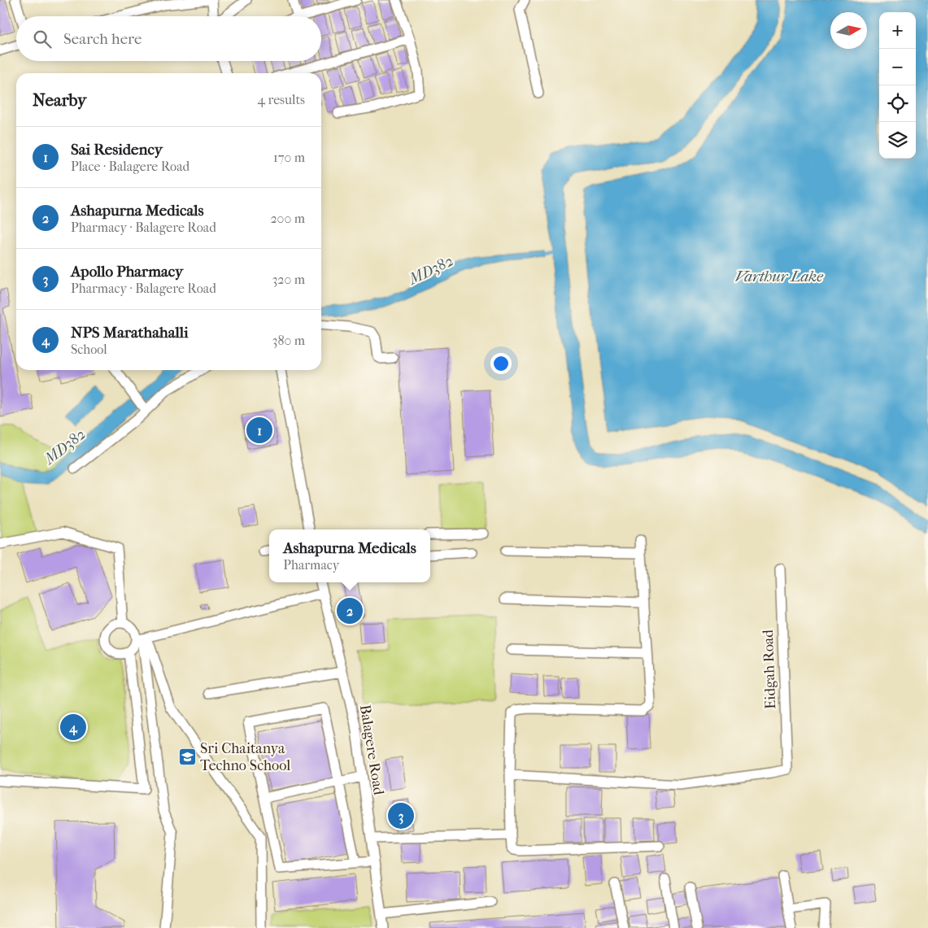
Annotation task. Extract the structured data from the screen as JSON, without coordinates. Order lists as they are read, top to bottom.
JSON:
{
  "streets": {
    "street": ["Eidgah Road", "Balagere Road"]
  },
  "water": ["MD382", "Varthur Lake"],
  "places": {
    "school or university": ["Sri Chaitanya Techno School"]
  },
  "north": "right",
  "page": {
    "map_buttons": ["+", "−"],
    "search": "Search here",
    "heading": ["Nearby", "4 results"],
    "list": [
      {
        "mark": "1",
        "name": "Sai Residency",
        "note": "Place · Balagere Road",
        "value": "170 m"
      },
      {
        "mark": "2",
        "name": "Ashapurna Medicals",
        "note": "Pharmacy · Balagere Road",
        "value": "200 m"
      },
      {
        "mark": "3",
        "name": "Apollo Pharmacy",
        "note": "Pharmacy · Balagere Road",
        "value": "320 m"
      },
      {
        "mark": "4",
        "name": "NPS Marathahalli",
        "note": "School",
        "value": "380 m"
      }
    ],
    "pins": [
      "1",
      "2",
      "4",
      "3"
    ],
    "popup": ["Ashapurna Medicals", "Pharmacy"]
  }
}
